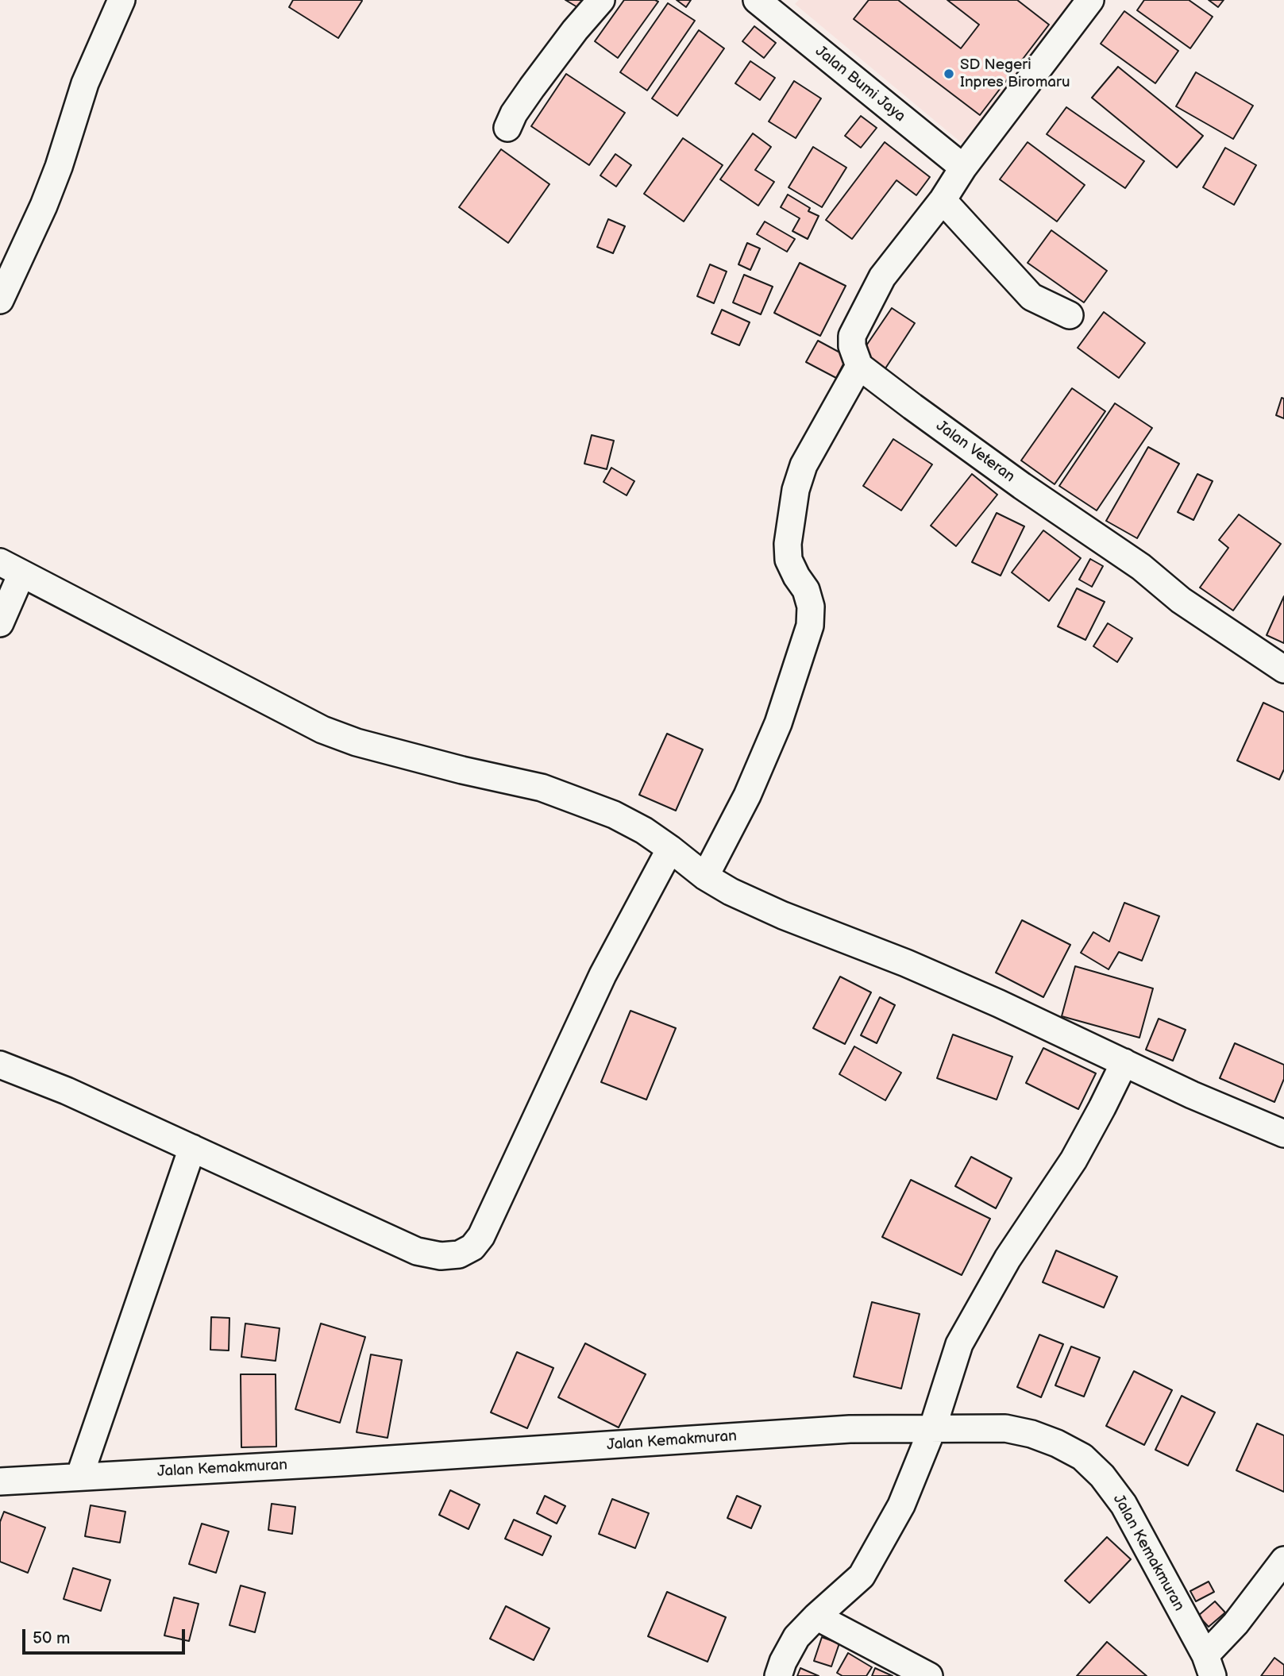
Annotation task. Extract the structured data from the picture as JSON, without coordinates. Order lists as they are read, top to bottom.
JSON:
{
  "streets": {
    "street": ["Jalan Bumi Jaya", "Jalan Veteran", "Jalan Kemakmuran"]
  },
  "places": ["SD Negeri Inpres Biromaru"],
  "scale_bar": "50 m"
}
